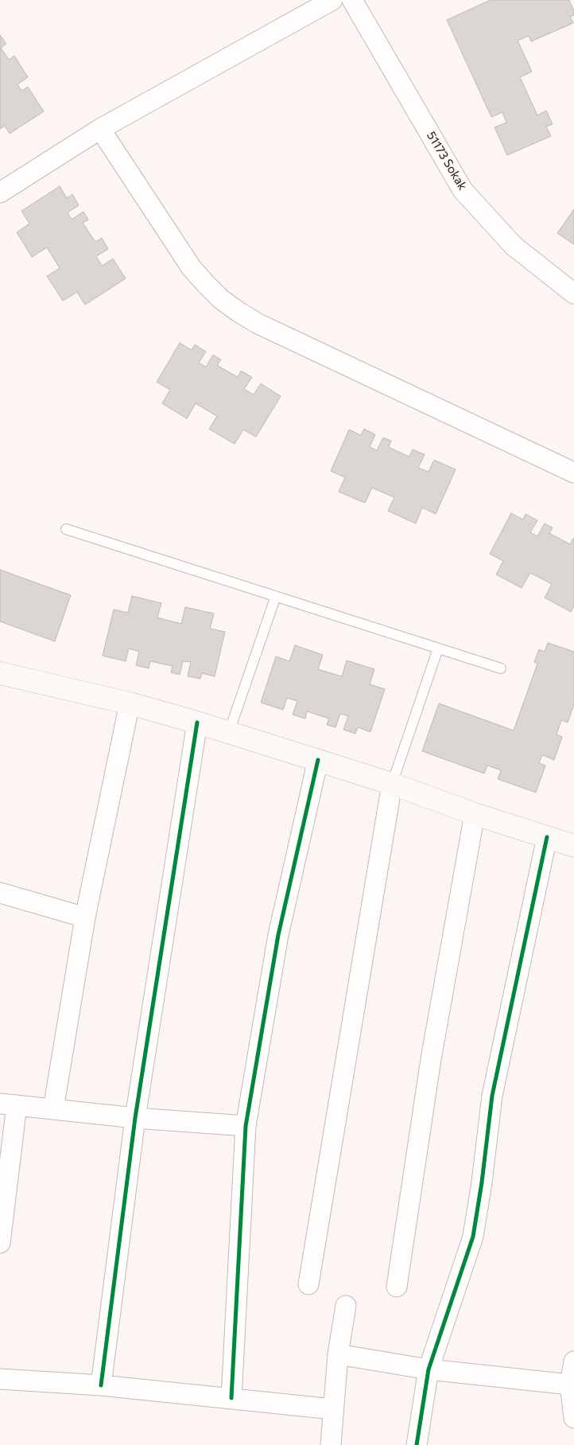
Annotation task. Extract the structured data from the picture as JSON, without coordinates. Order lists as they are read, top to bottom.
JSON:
{
  "streets": {
    "street": ["51173 Sokak"]
  }
}
